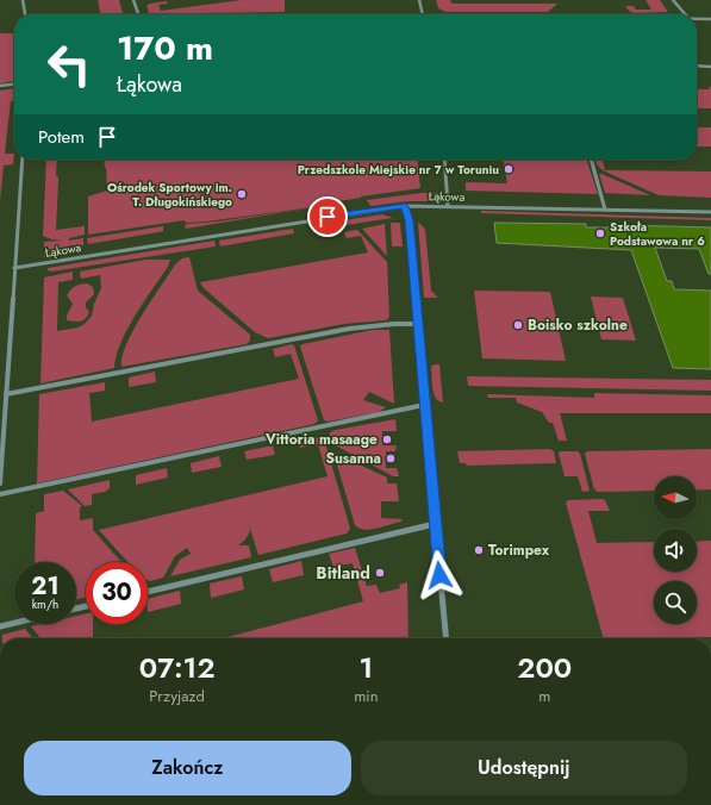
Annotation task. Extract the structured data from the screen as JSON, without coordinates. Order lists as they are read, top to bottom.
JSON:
{
  "streets": {
    "street": ["Łąkowa"]
  },
  "places": [
    "Przedszkole Miejskie nr 7 w Toruniu",
    "Ośrodek Sportowy im. T. Długokińskiego",
    "Szkoła Podstawowa nr 6",
    "Boisko szkolne",
    "Vittoria masaage",
    "Susanna",
    "Torimpex",
    "Bitland"
  ],
  "north": "left",
  "page": {
    "turn": ["170 m", "Łąkowa"],
    "then": "Potem",
    "speed": "21 km/h",
    "limit": "30",
    "eta": [
      "07:12",
      "Przyjazd",
      "1",
      "min",
      "200",
      "m"
    ],
    "buttons": ["Zakończ", "Udostępnij"]
  }
}
